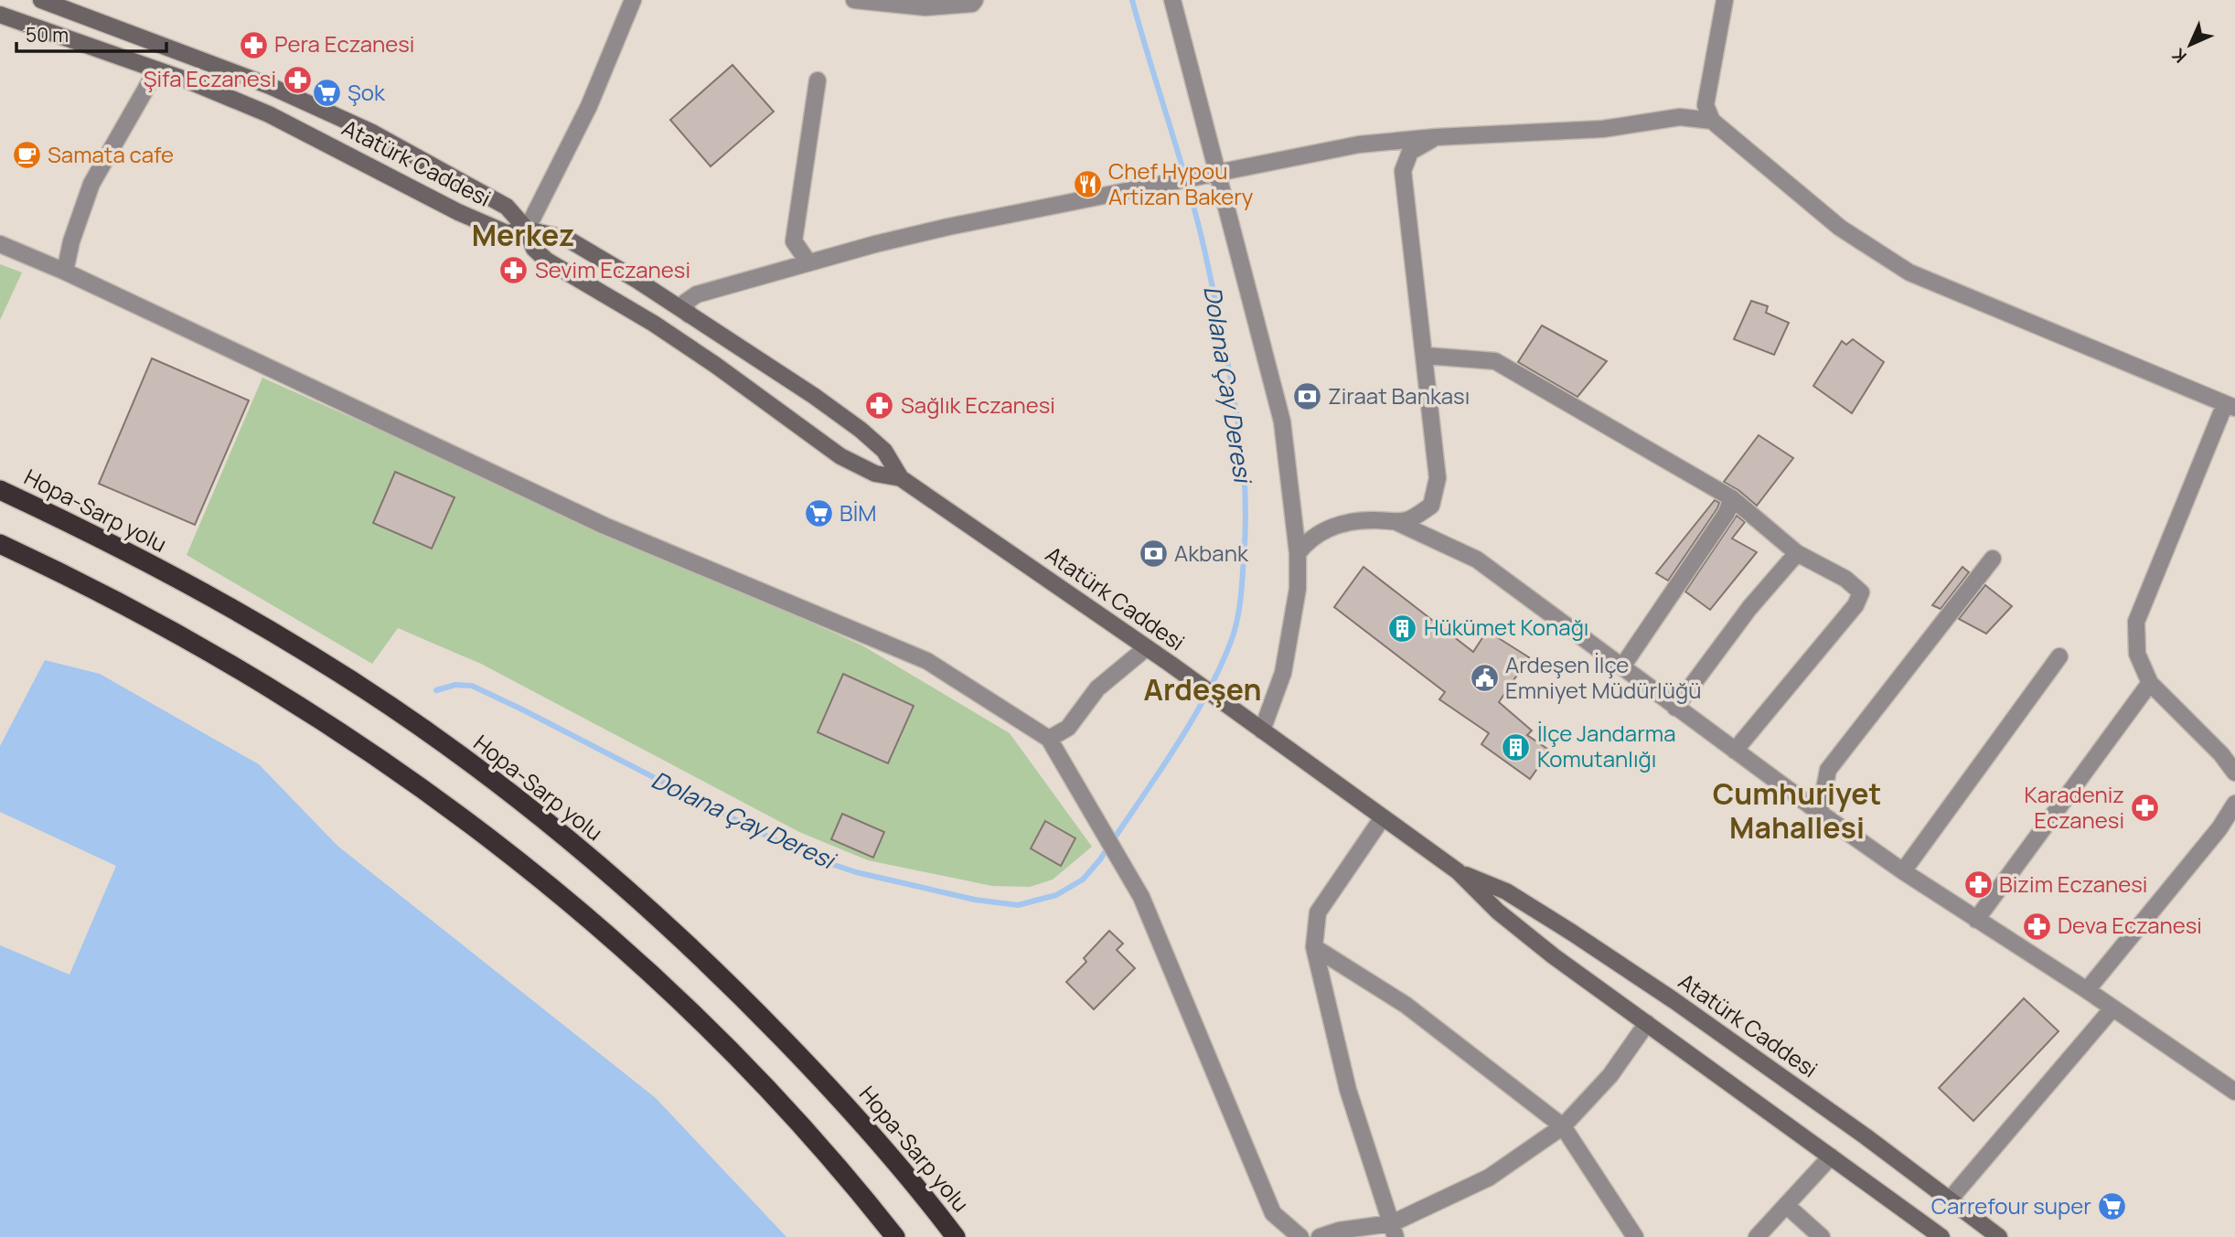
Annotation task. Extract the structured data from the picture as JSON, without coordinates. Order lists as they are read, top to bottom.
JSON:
{
  "streets": {
    "highway": ["Hopa-Sarp yolu"],
    "main road": ["Atatürk Caddesi"]
  },
  "districts": ["Merkez", "Ardeşen", "Cumhuriyet Mahallesi"],
  "water": ["Dolana Çay Deresi"],
  "places": {
    "pharmacy": [
      "Pera Eczanesi",
      "Şifa Eczanesi",
      "Sevim Eczanesi",
      "Sağlık Eczanesi",
      "Karadeniz Eczanesi",
      "Bizim Eczanesi",
      "Deva Eczanesi"
    ],
    "supermarket": ["Şok", "BİM", "Carrefour super"],
    "cafe": ["Samata cafe"],
    "restaurant": ["Chef Hypou Artizan Bakery"],
    "bank": ["Ziraat Bankası", "Akbank"],
    "building": ["Hükümet Konağı", "İlçe Jandarma Komutanlığı"],
    "public building": ["Ardeşen İlçe Emniyet Müdürlüğü"]
  },
  "scale_bar": "50 m",
  "north": "bottom left"
}
